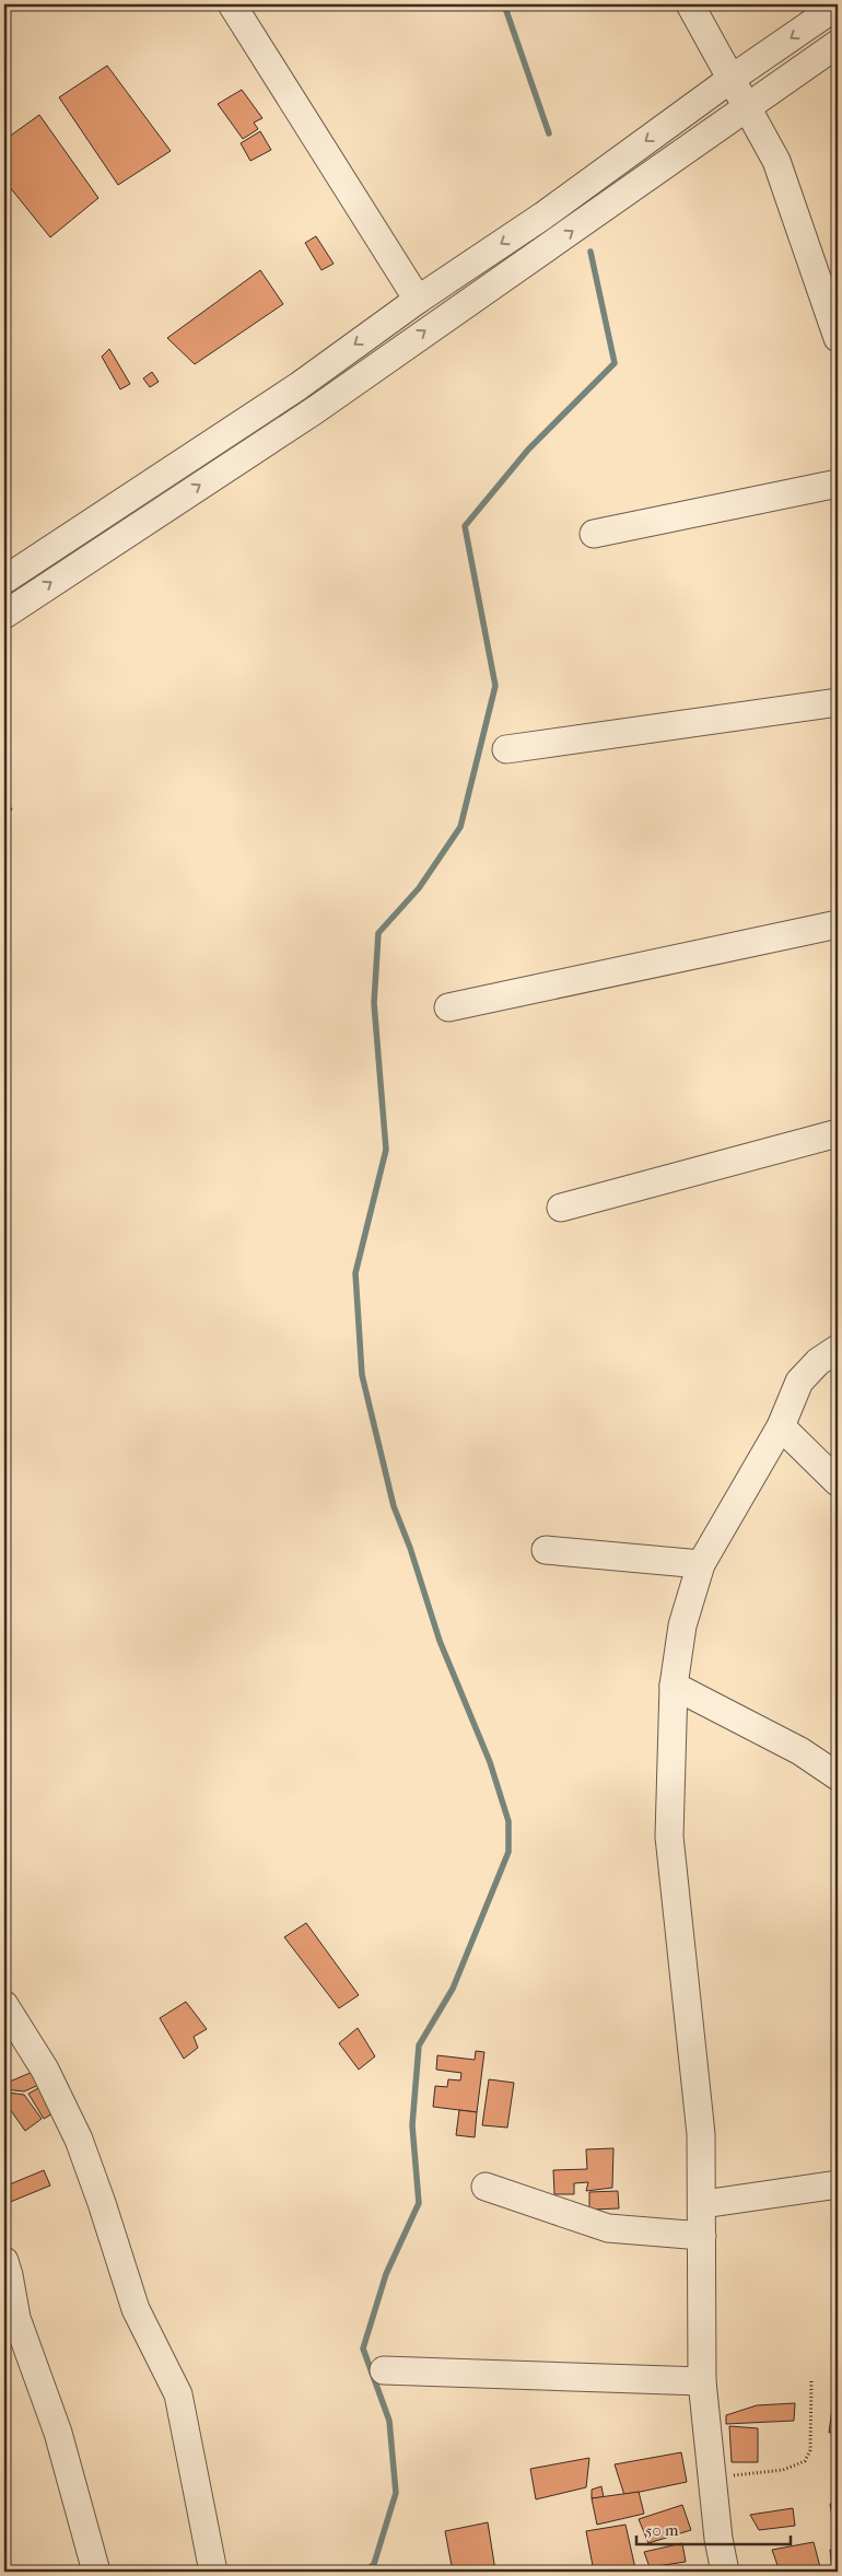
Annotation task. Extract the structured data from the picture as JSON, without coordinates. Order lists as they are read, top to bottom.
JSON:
{
  "scale_bar": "50 m"
}
